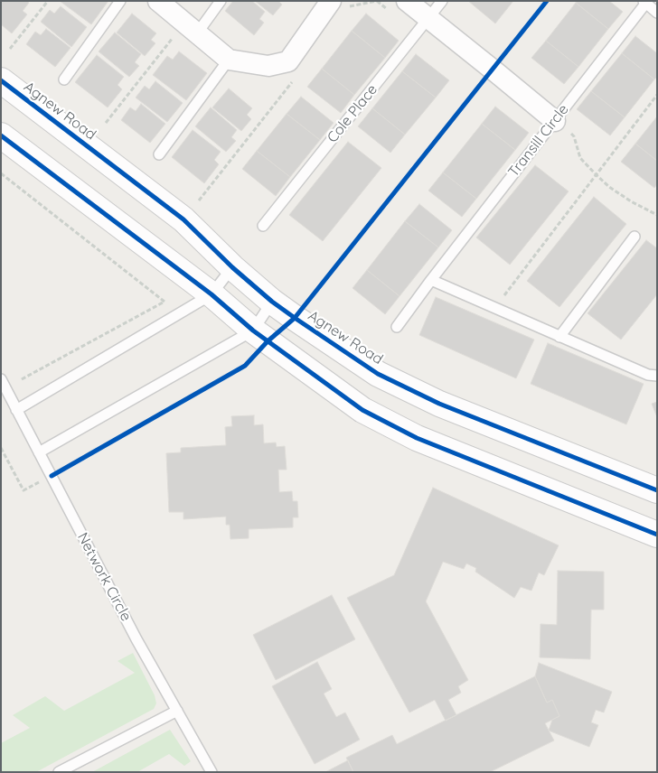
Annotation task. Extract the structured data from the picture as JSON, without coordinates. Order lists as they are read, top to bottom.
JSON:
{
  "streets": {
    "main road": ["Agnew Road"],
    "lane": ["Cole Place", "Transill Circle", "Network Circle"]
  }
}
